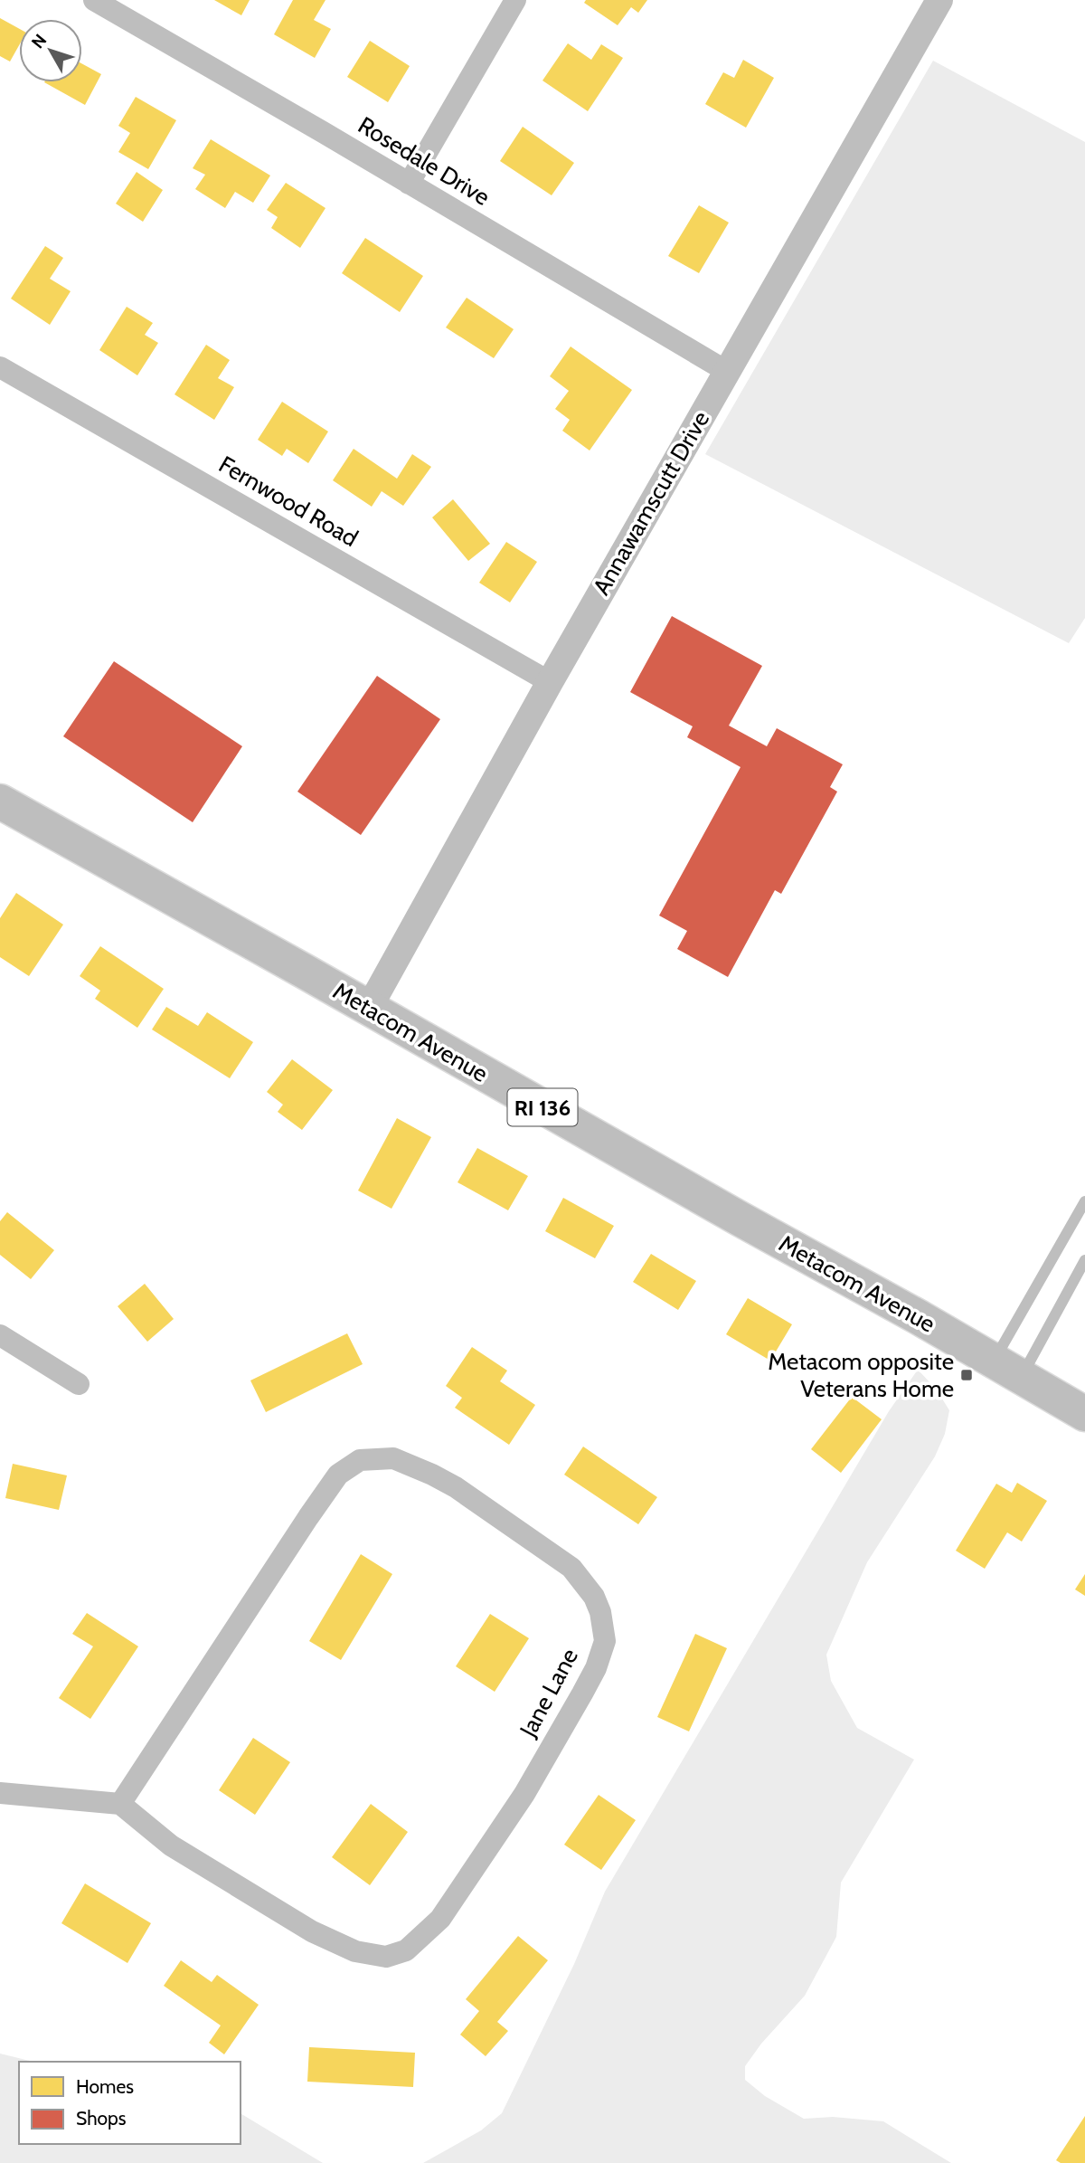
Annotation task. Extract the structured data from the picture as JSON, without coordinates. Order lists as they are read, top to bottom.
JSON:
{
  "streets": {
    "main road": ["Metacom Avenue", "RI 136"],
    "street": [
      "Rosedale Drive",
      "Fernwood Road",
      "Annawamscutt Drive",
      "Jane Lane"
    ]
  },
  "crossings": [
    ["Rosedale Drive", "Annawamscutt Drive"],
    ["Fernwood Road", "Annawamscutt Drive"],
    ["Annawamscutt Drive", "Metacom Avenue"]
  ],
  "places": {
    "transit": ["Metacom opposite Veterans Home"]
  },
  "legend": ["Homes", "Shops"],
  "north": "top left"
}
